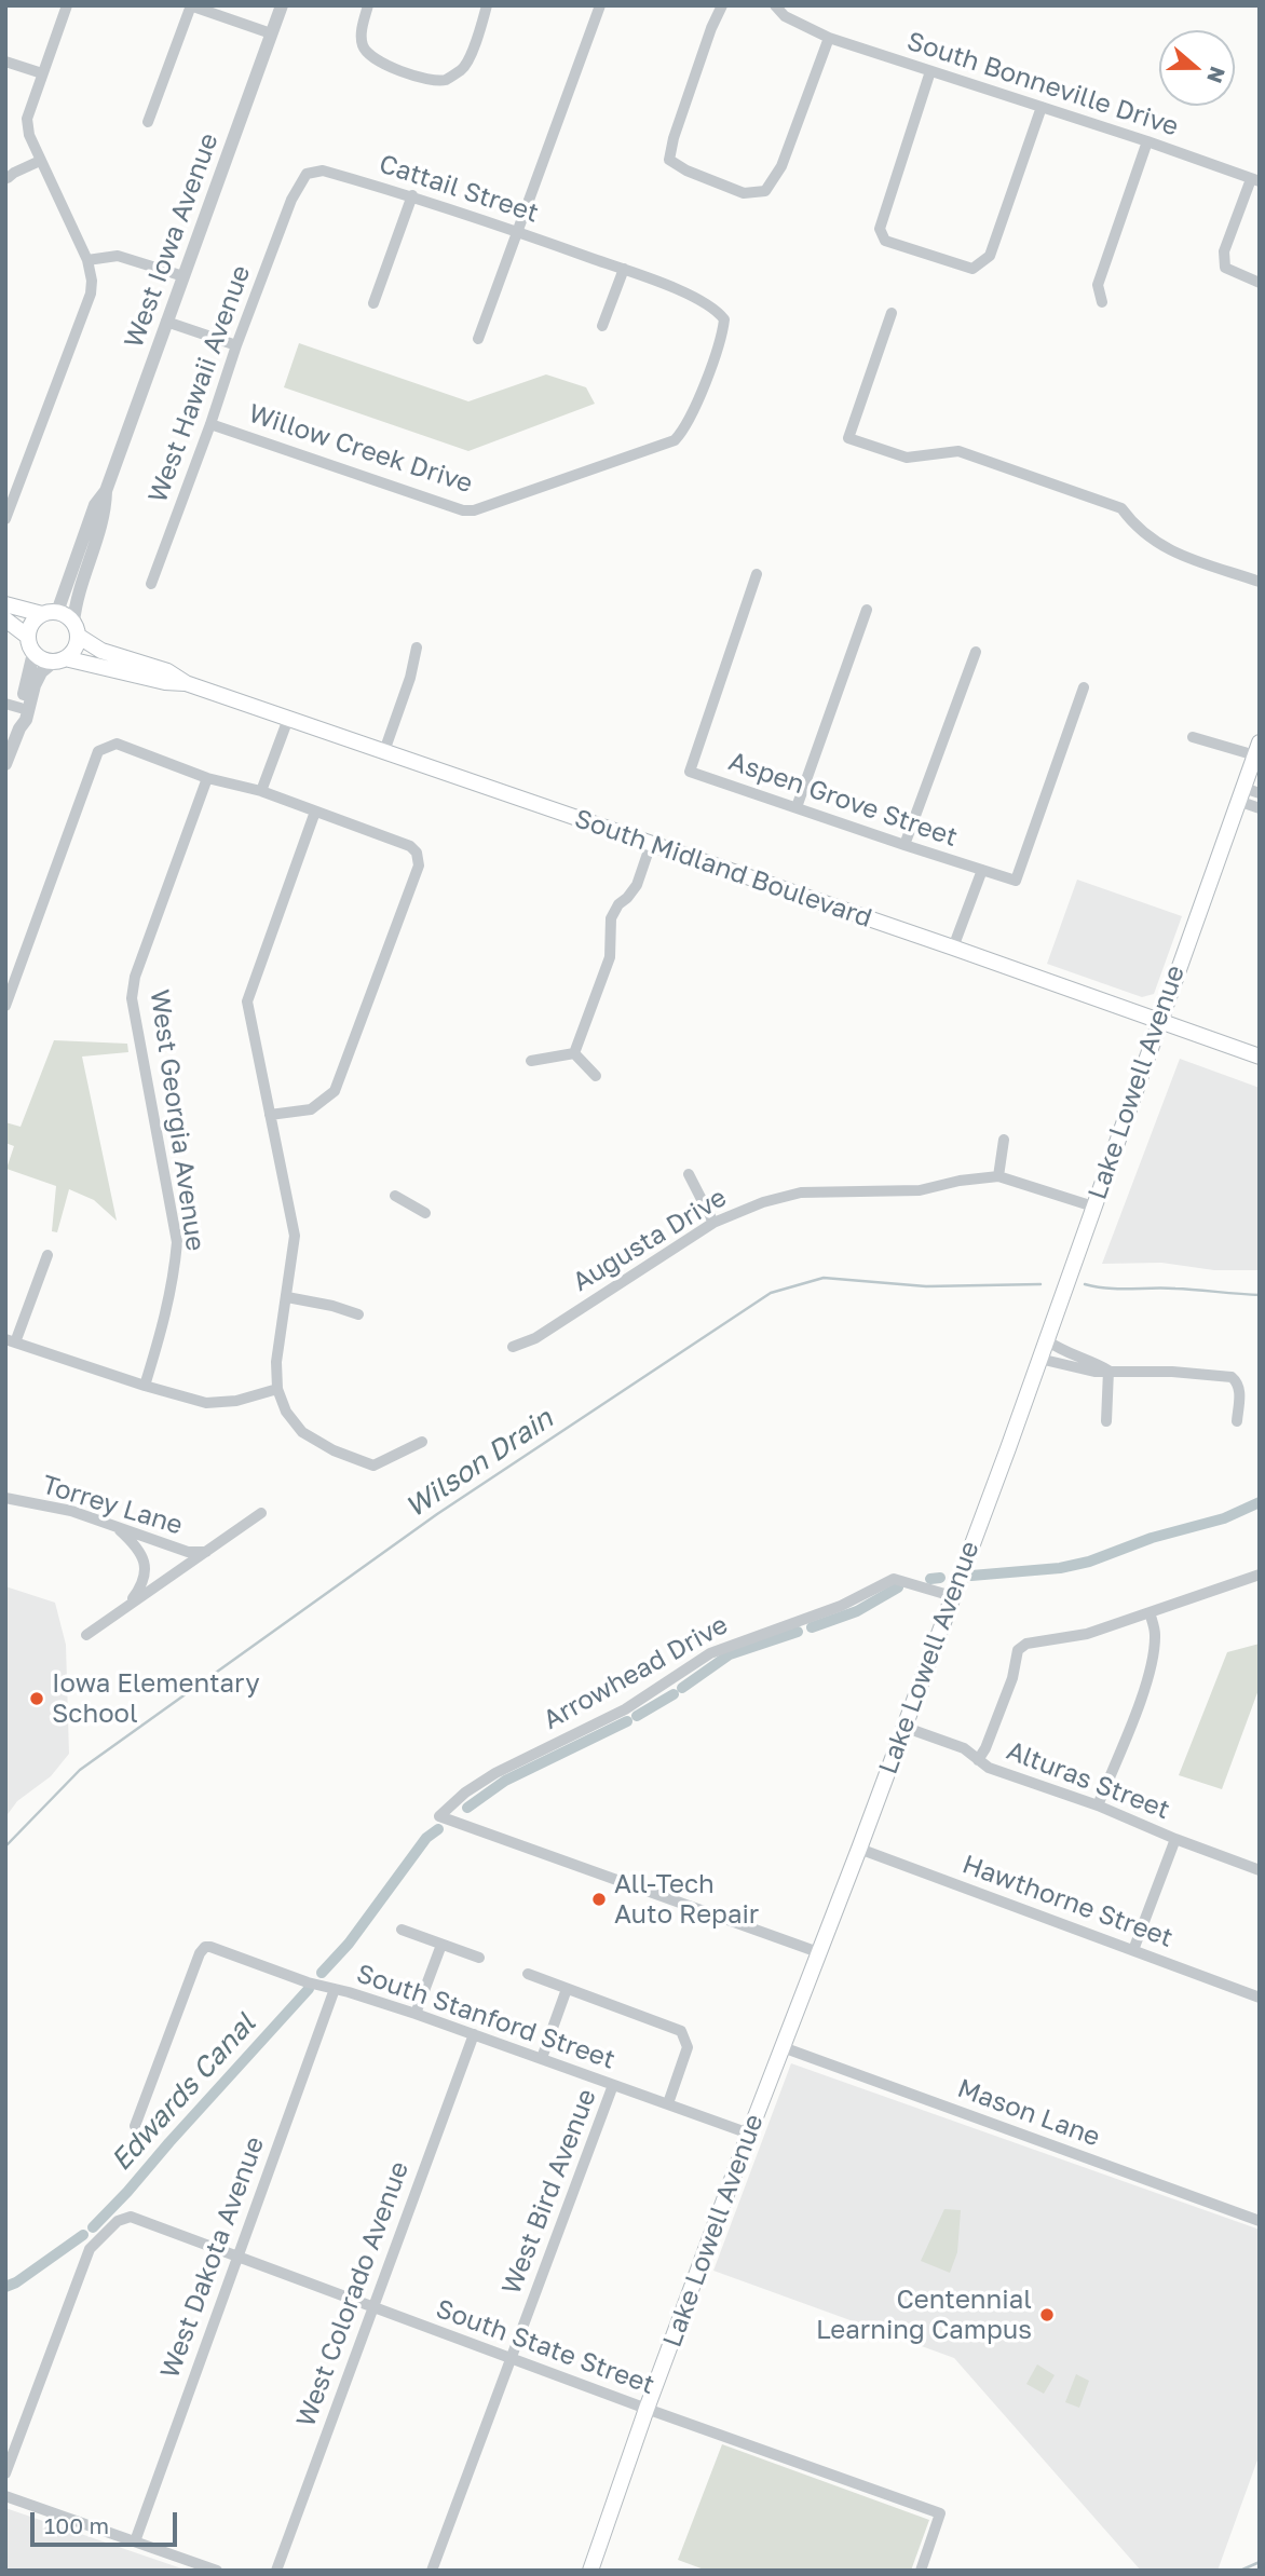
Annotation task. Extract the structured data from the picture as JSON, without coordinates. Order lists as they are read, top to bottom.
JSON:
{
  "streets": {
    "main road": ["South Midland Boulevard", "Lake Lowell Avenue"],
    "street": [
      "South Bonneville Drive",
      "Cattail Street",
      "West Iowa Avenue",
      "West Hawaii Avenue",
      "Willow Creek Drive",
      "Aspen Grove Street",
      "West Georgia Avenue",
      "Augusta Drive",
      "Torrey Lane",
      "Arrowhead Drive",
      "Alturas Street",
      "Hawthorne Street",
      "South Stanford Street",
      "Mason Lane",
      "West Bird Avenue",
      "West Dakota Avenue",
      "West Colorado Avenue",
      "South State Street"
    ]
  },
  "crossings": [
    ["Cattail Street", "West Hawaii Avenue"],
    ["Cattail Street", "Willow Creek Drive"],
    ["West Iowa Avenue", "South Midland Boulevard"],
    ["West Hawaii Avenue", "Willow Creek Drive"],
    ["Aspen Grove Street", "South Midland Boulevard"],
    ["South Midland Boulevard", "Lake Lowell Avenue"],
    ["Lake Lowell Avenue", "Augusta Drive"],
    ["Lake Lowell Avenue", "Arrowhead Drive"],
    ["Lake Lowell Avenue", "Alturas Street"],
    ["Lake Lowell Avenue", "Hawthorne Street"],
    ["Lake Lowell Avenue", "South Stanford Street"],
    ["Lake Lowell Avenue", "Mason Lane"],
    ["Lake Lowell Avenue", "South State Street"],
    ["South Stanford Street", "West Bird Avenue"],
    ["South Stanford Street", "West Dakota Avenue"],
    ["South Stanford Street", "West Colorado Avenue"],
    ["West Bird Avenue", "South State Street"],
    ["West Dakota Avenue", "South State Street"],
    ["West Colorado Avenue", "South State Street"]
  ],
  "water": ["Wilson Drain", "Edwards Canal"],
  "places": ["Iowa Elementary School", "All-Tech Auto Repair", "Centennial Learning Campus"],
  "scale_bar": "100 m",
  "north": "right"
}
